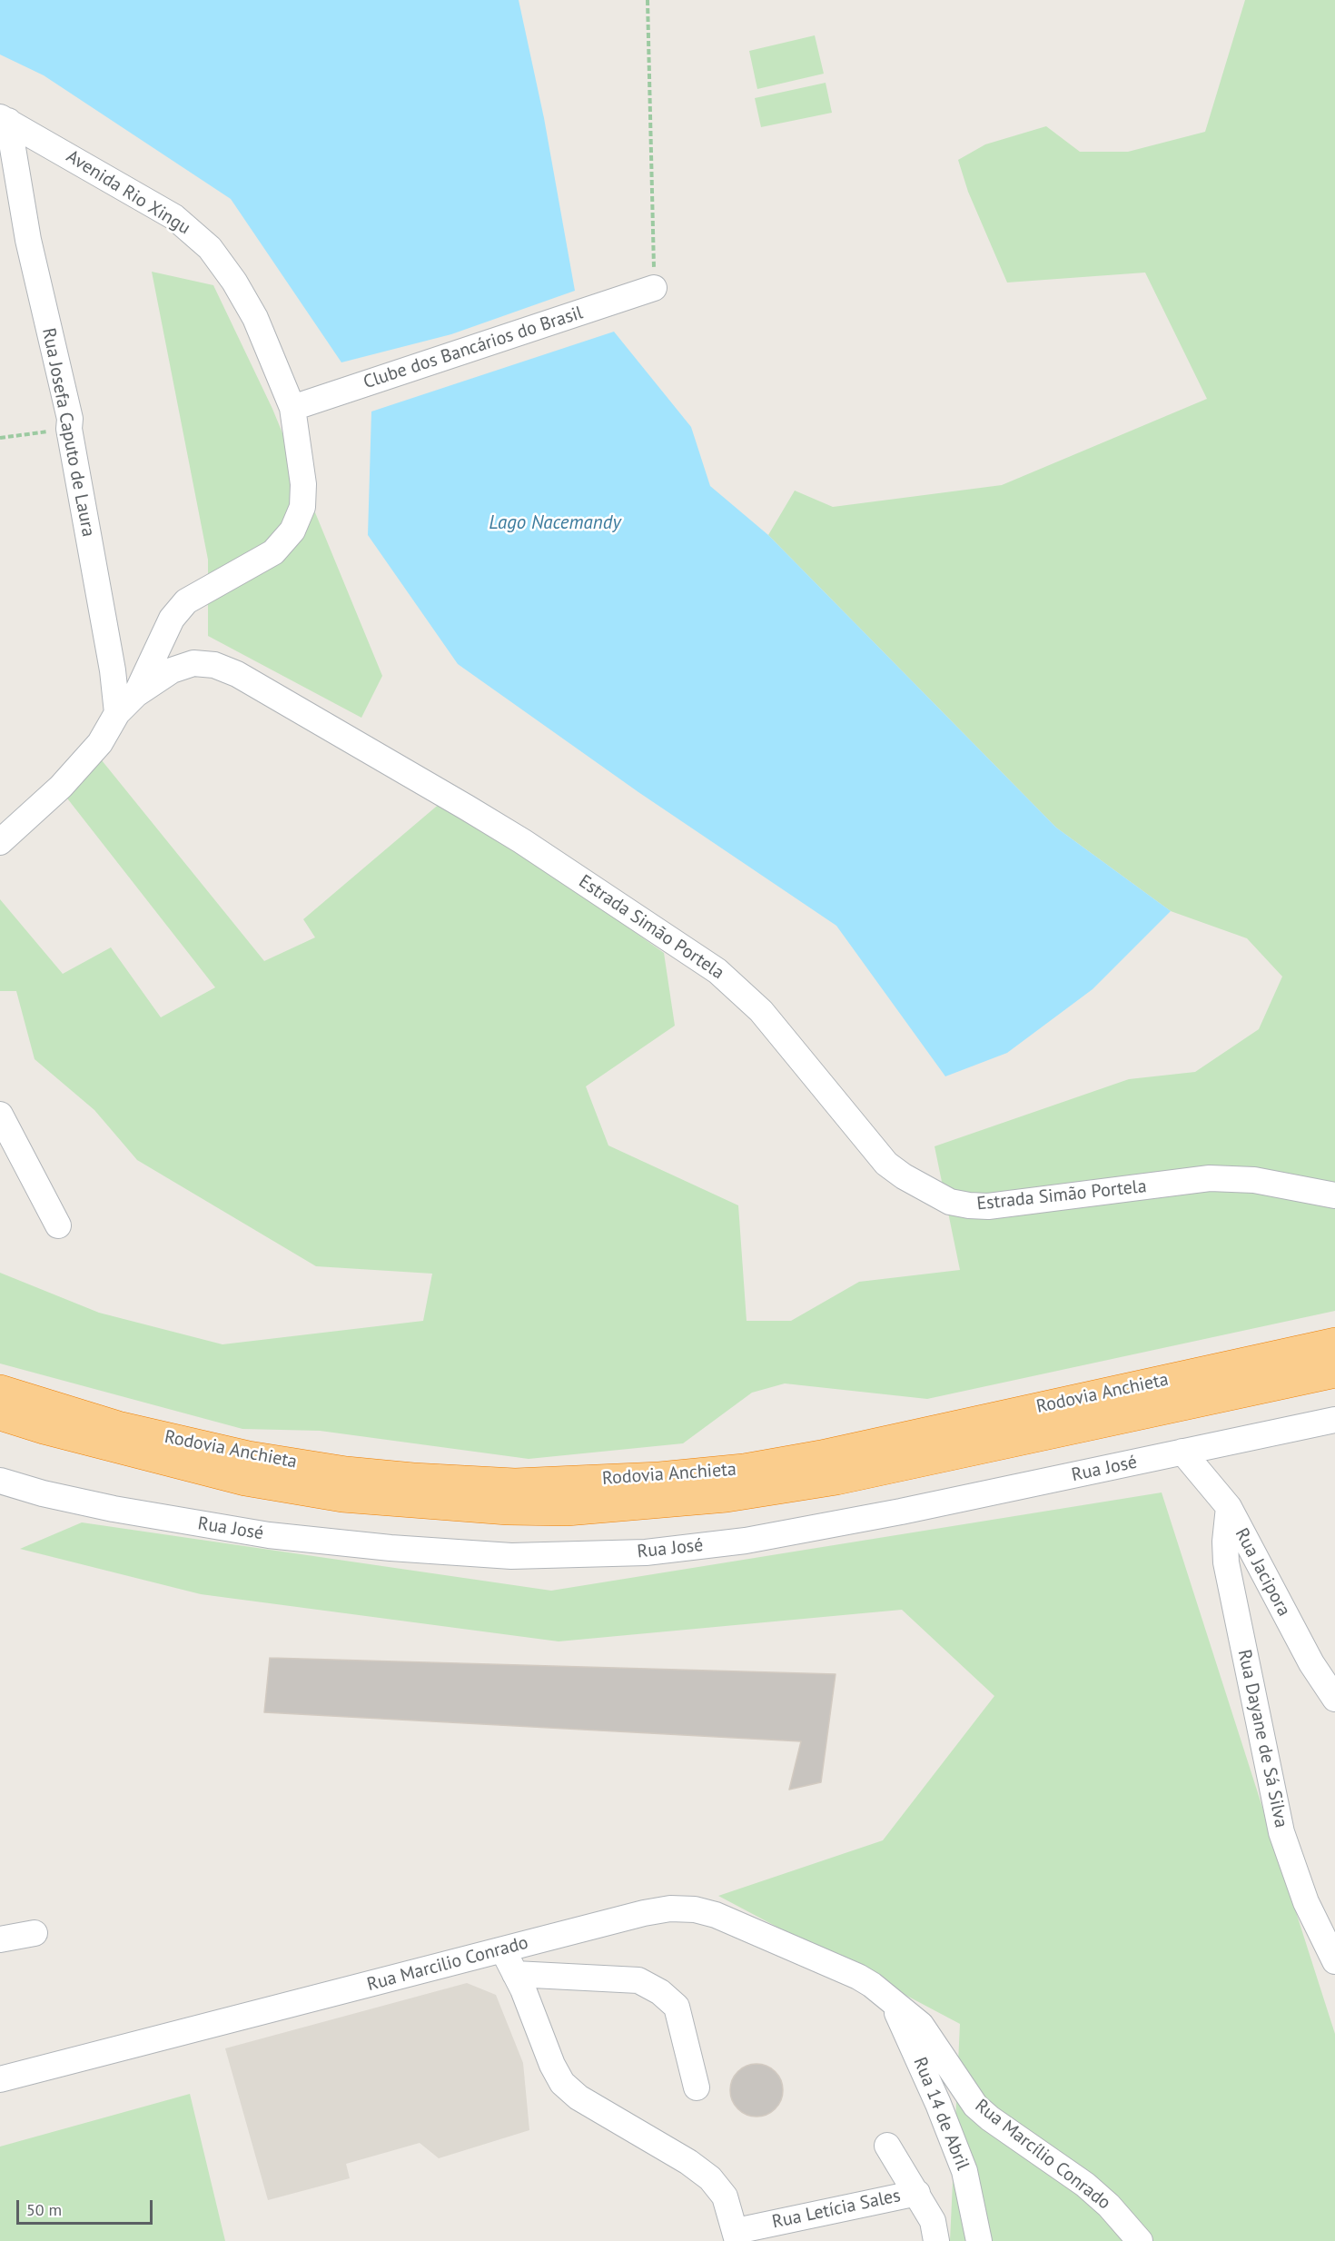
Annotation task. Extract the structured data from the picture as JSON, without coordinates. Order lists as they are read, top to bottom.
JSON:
{
  "streets": {
    "highway": ["Rodovia Anchieta"],
    "street": [
      "Avenida Rio Xingu",
      "Clube dos Bancários do Brasil",
      "Rua Josefa Caputo de Laura",
      "Estrada Simão Portela",
      "Rua José",
      "Rua Jacipora",
      "Rua Dayane de Sá Silva",
      "Rua Marcilio Conrado",
      "Rua 14 de Abril",
      "Rua Marcílio Conrado",
      "Rua Letícia Sales"
    ]
  },
  "crossings": [
    ["Avenida Rio Xingu", "Clube dos Bancários do Brasil"],
    ["Avenida Rio Xingu", "Rua Josefa Caputo de Laura"],
    ["Avenida Rio Xingu", "Estrada Simão Portela"],
    ["Rua Josefa Caputo de Laura", "Estrada Simão Portela"],
    ["Rua José", "Rua Jacipora"],
    ["Rua Jacipora", "Rua Dayane de Sá Silva"],
    ["Rua Marcilio Conrado", "Rua 14 de Abril"],
    ["Rua Marcilio Conrado", "Rua Marcílio Conrado"],
    ["Rua 14 de Abril", "Rua Marcílio Conrado"]
  ],
  "water": ["Lago Nacemandy"],
  "scale_bar": "50 m"
}
